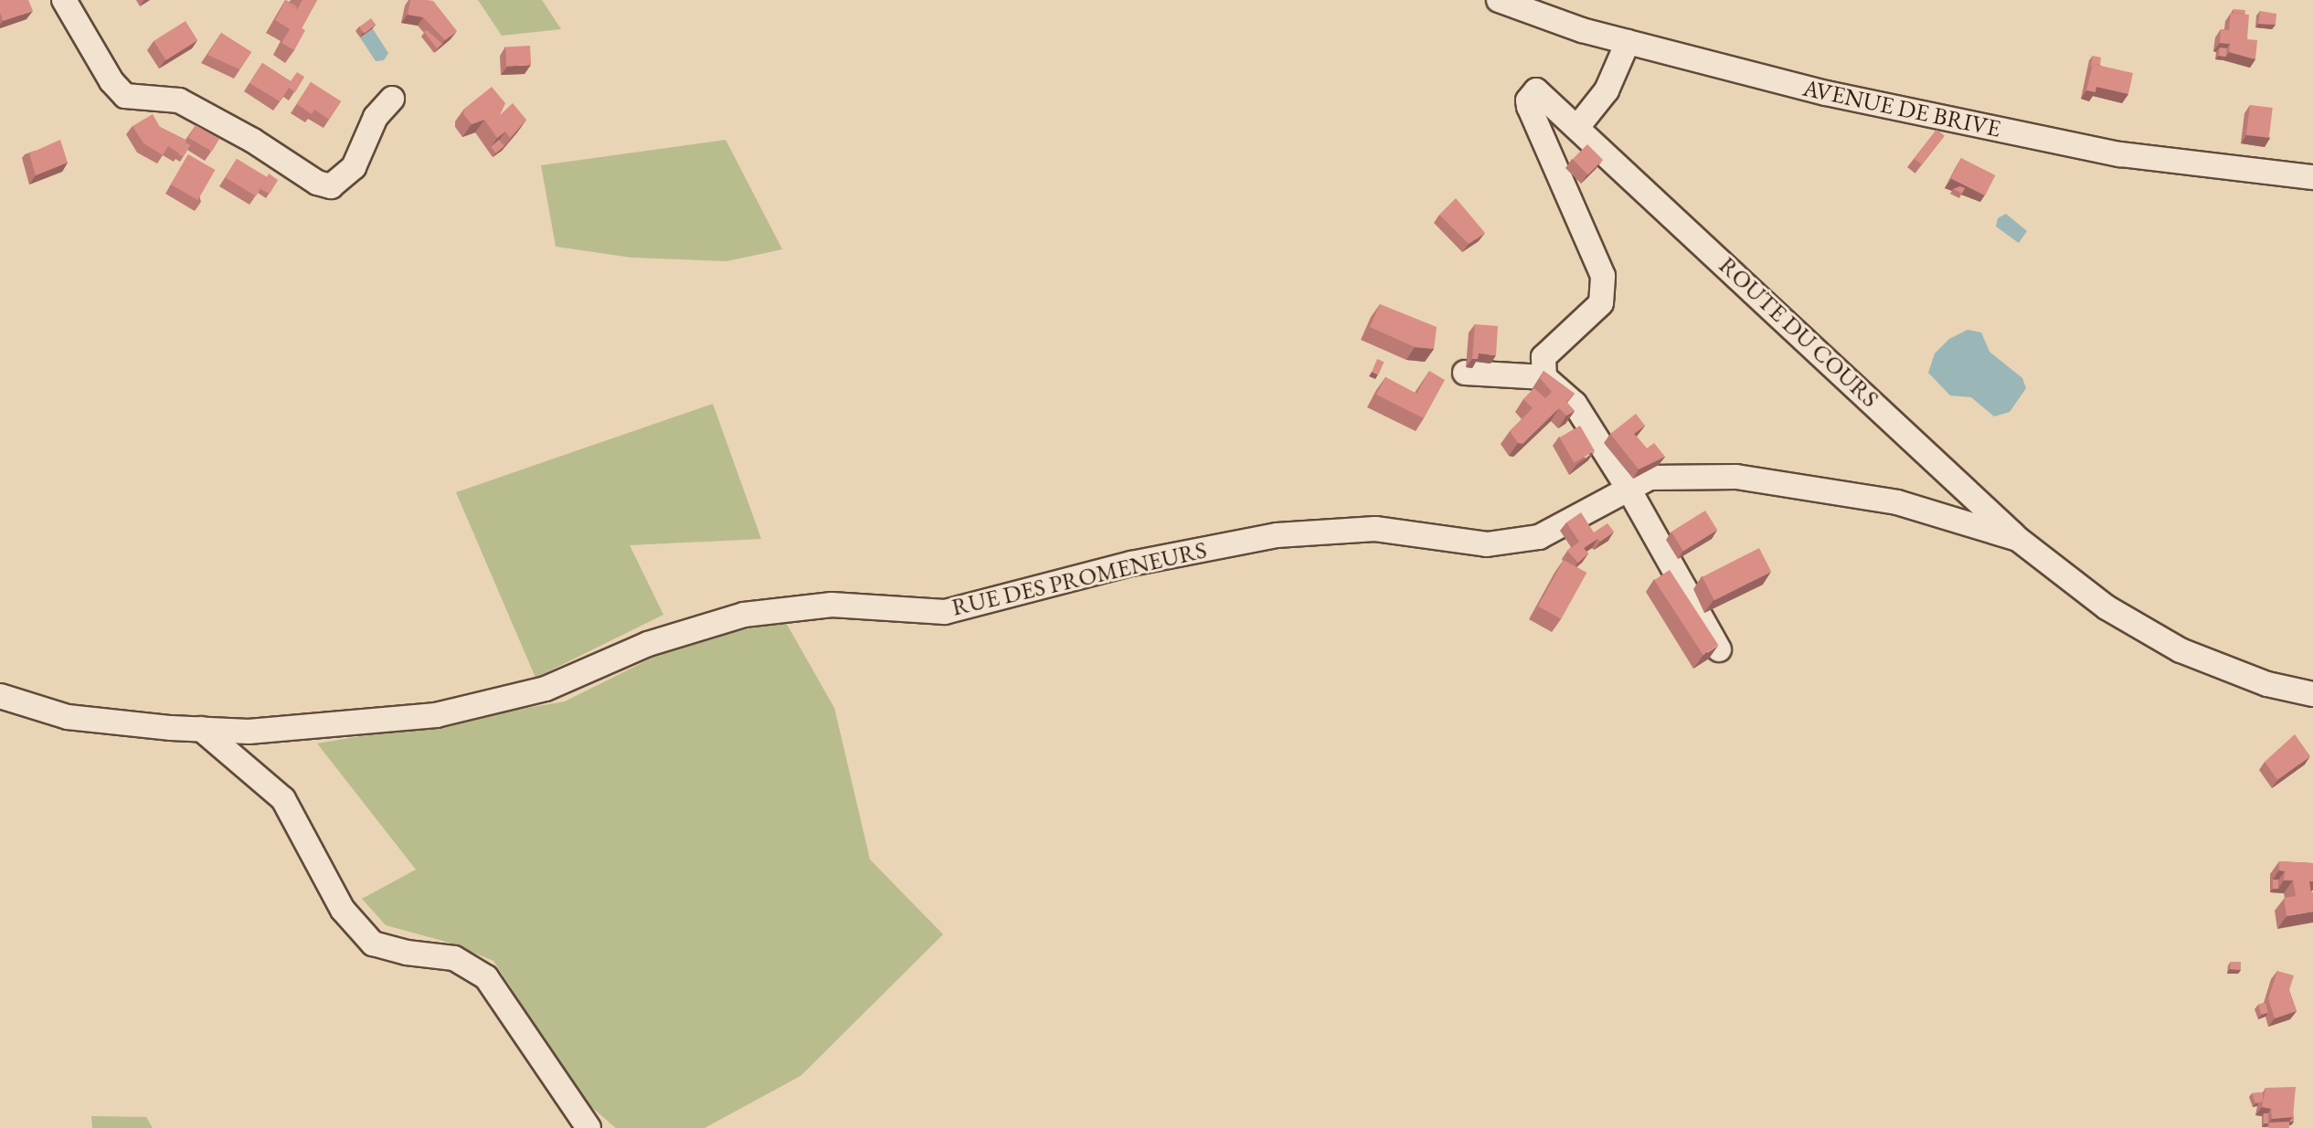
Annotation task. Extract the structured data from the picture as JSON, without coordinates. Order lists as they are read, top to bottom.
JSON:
{
  "streets": {
    "street": ["AVENUE DE BRIVE", "ROUTE DU COURS", "RUE DES PROMENEURS"]
  },
  "crossings": [
    ["ROUTE DU COURS", "RUE DES PROMENEURS"]
  ]
}
